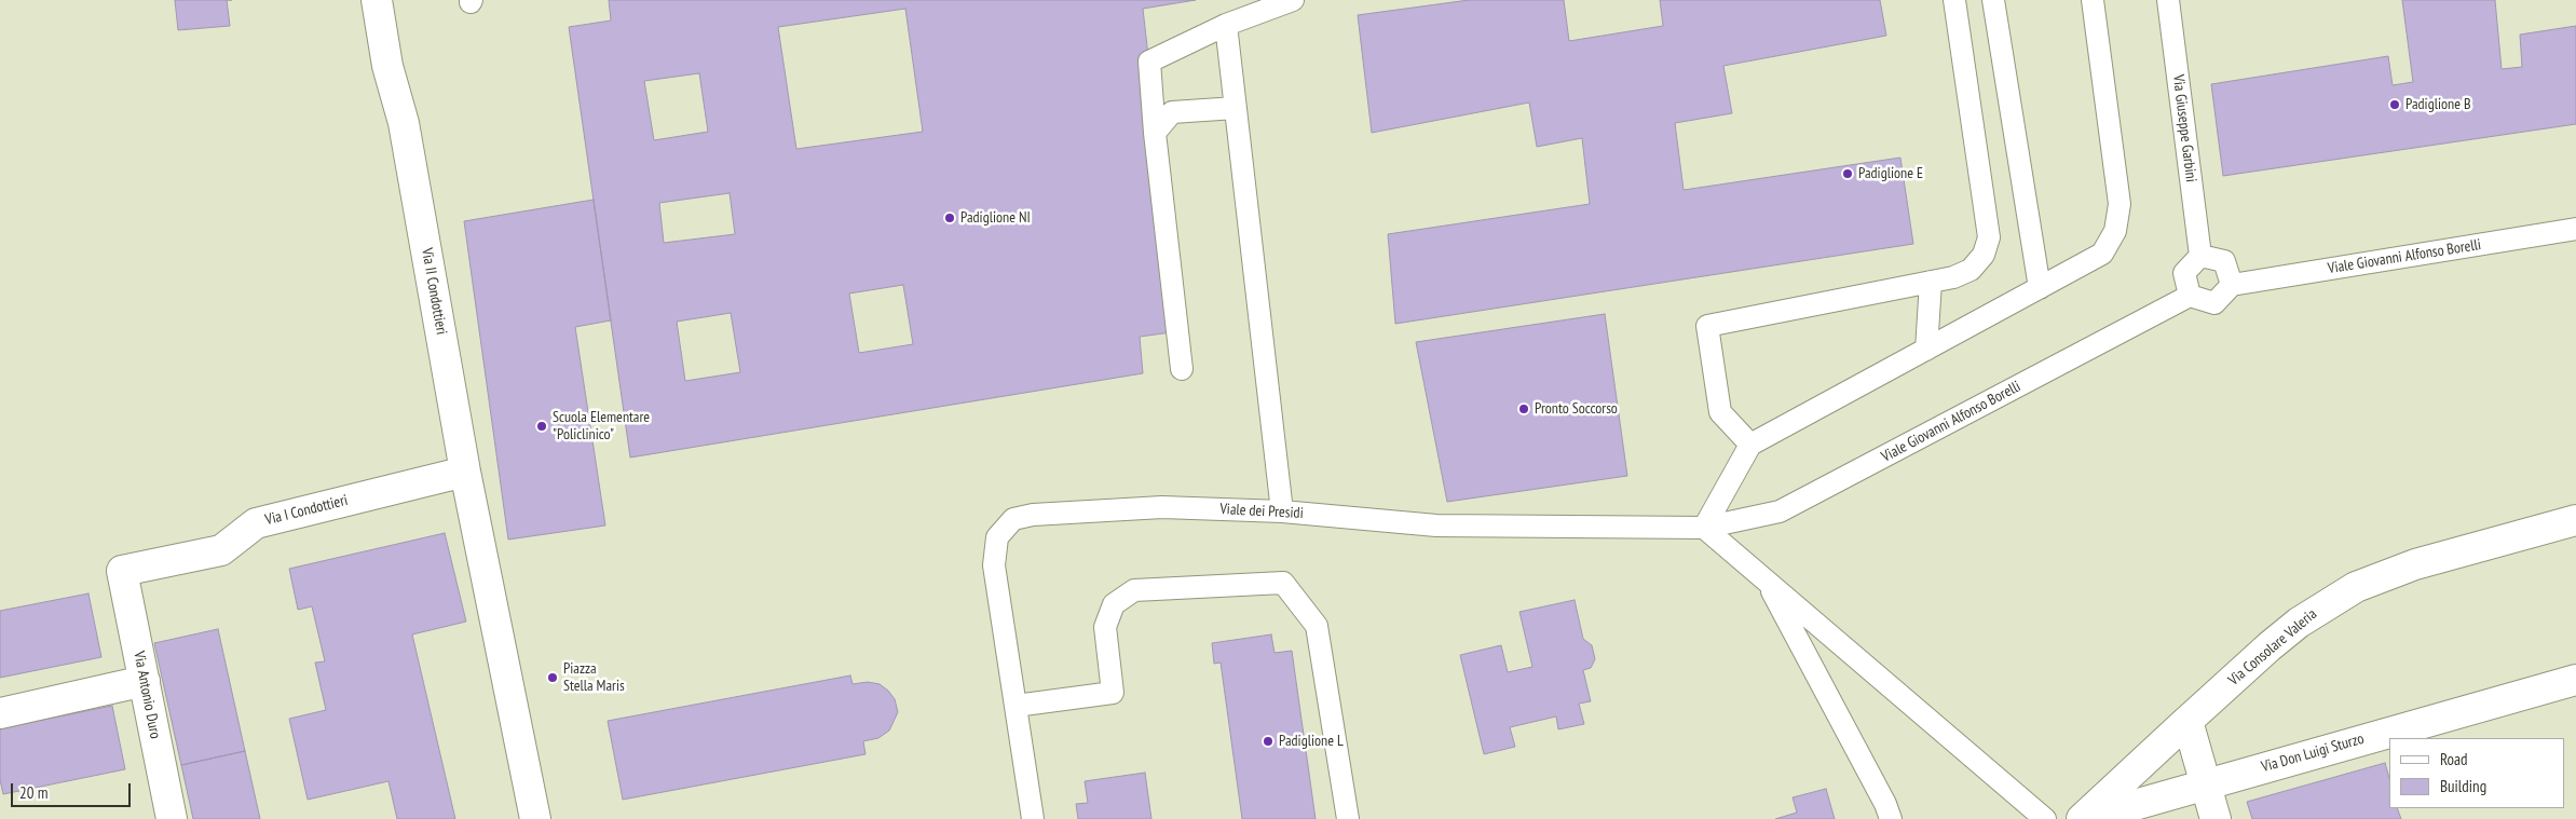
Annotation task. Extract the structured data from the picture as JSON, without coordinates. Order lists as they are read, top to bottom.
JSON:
{
  "streets": {
    "street": [
      "Via II Condottieri",
      "Via I Condottieri",
      "Via Consolare Valeria",
      "Via Antonio Duro",
      "Via Don Luigi Sturzo"
    ],
    "lane": ["Via Giuseppe Garbini", "Viale Giovanni Alfonso Borelli", "Viale dei Presidi"]
  },
  "crossings": [
    ["Via Giuseppe Garbini", "Viale Giovanni Alfonso Borelli"],
    ["Viale Giovanni Alfonso Borelli", "Viale dei Presidi"],
    ["Via II Condottieri", "Via I Condottieri"],
    ["Via I Condottieri", "Via Antonio Duro"]
  ],
  "places": [
    "Padiglione B",
    "Padiglione E",
    "Padiglione NI",
    "Pronto Soccorso",
    "Scuola Elementare \"Policlinico\"",
    "Piazza Stella Maris",
    "Padiglione L"
  ],
  "legend": ["Road", "Building"],
  "scale_bar": "20 m"
}
